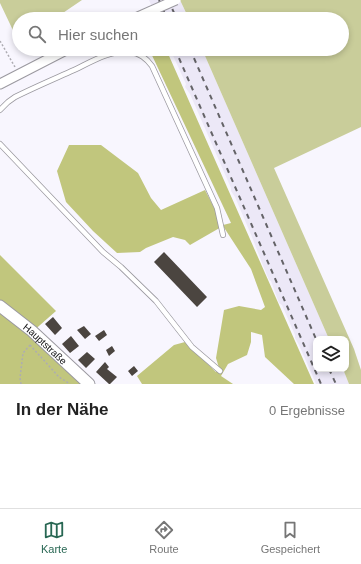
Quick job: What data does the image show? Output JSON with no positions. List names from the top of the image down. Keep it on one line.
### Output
{"streets":{"street":["Hauptstraße"]},"page":{"search":"Hier suchen","heading":["In der Nähe","0 Ergebnisse"],"nav":["Karte","Route","Gespeichert"]}}
